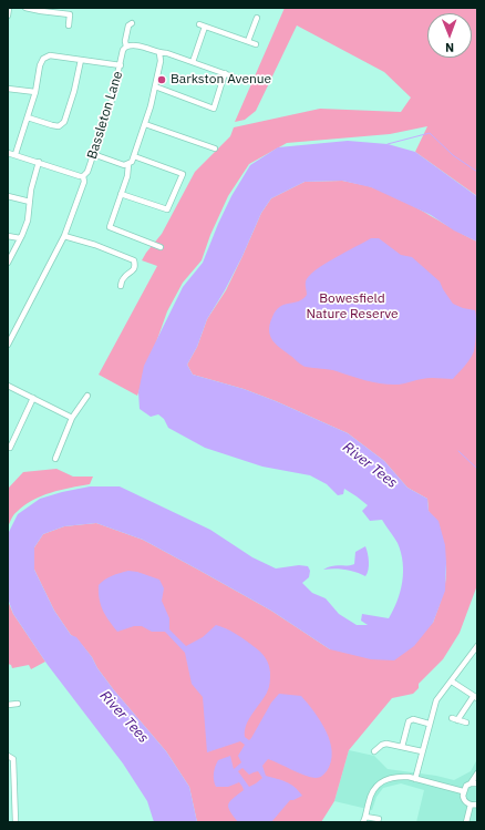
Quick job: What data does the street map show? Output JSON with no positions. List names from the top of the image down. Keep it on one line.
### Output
{"streets":{"street":["Bassleton Lane"]},"water":["River Tees"],"parks":["Bowesfield Nature Reserve"],"places":["Barkston Avenue"],"north":"bottom"}
